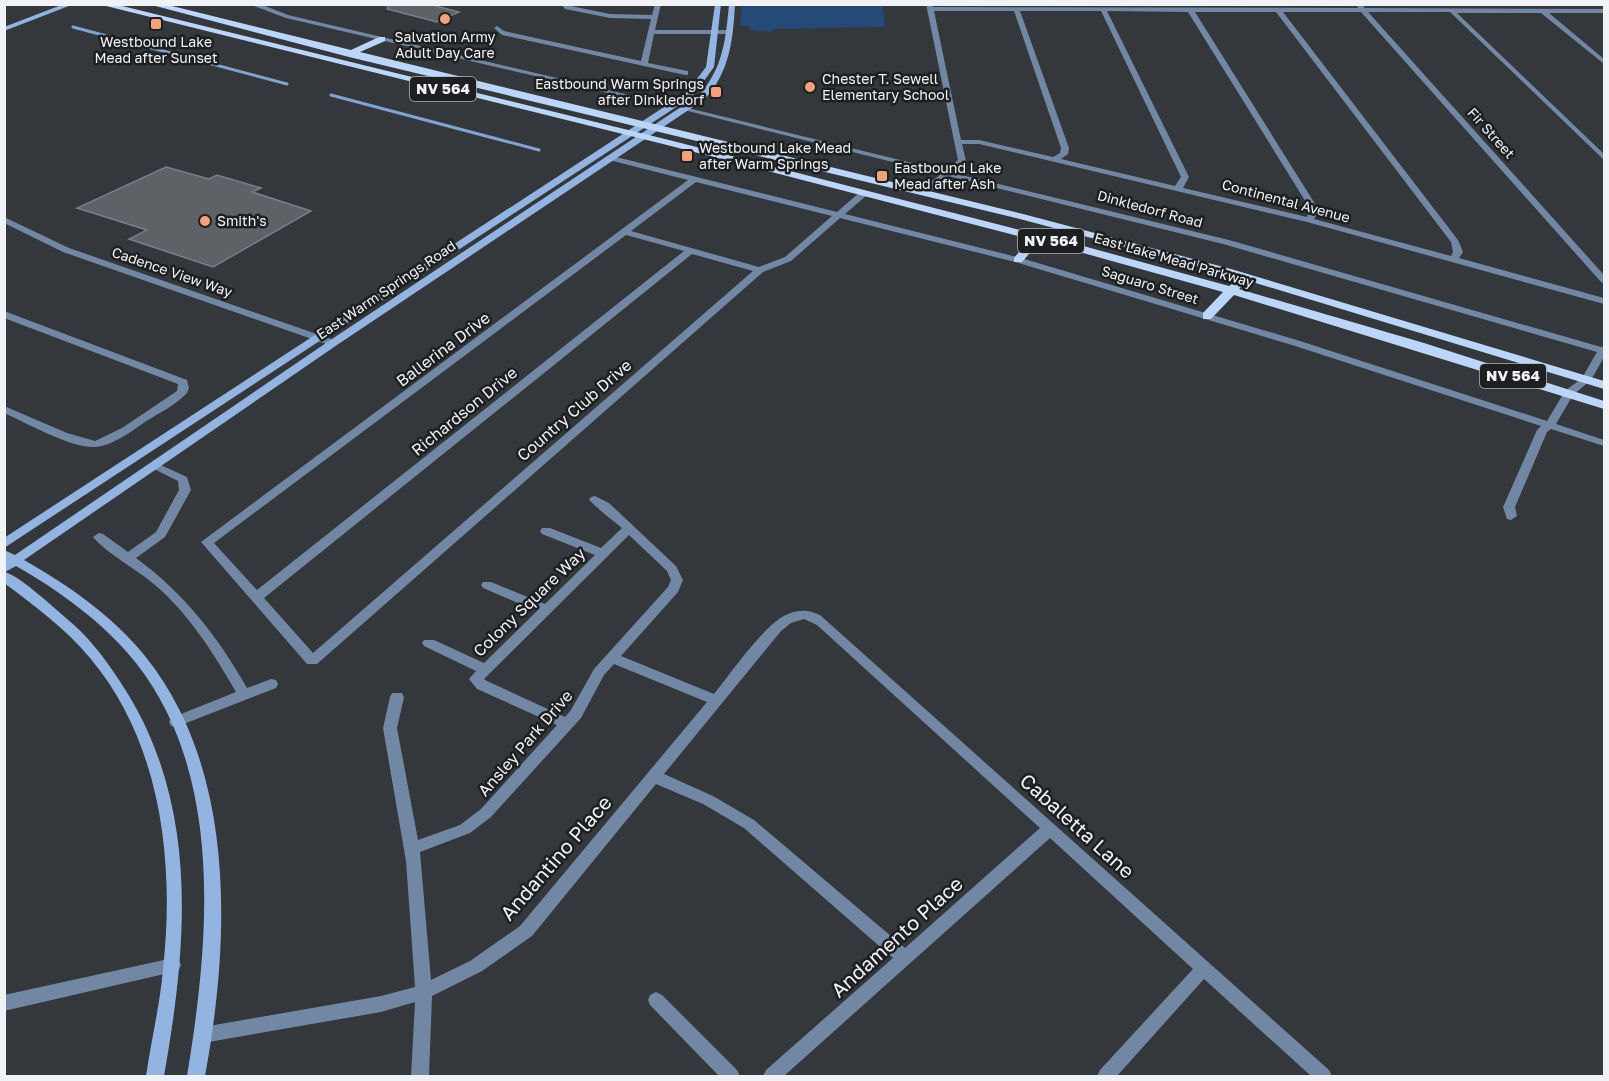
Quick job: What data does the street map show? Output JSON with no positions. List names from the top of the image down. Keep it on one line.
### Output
{"streets":{"main road":["NV 564","East Lake Mead Parkway","East Warm Springs Road"],"street":["Fir Street","Continental Avenue","Dinkledorf Road","Cadence View Way","Saguaro Street","Ballerina Drive","Country Club Drive","Richardson Drive","Colony Square Way","Ansley Park Drive","Cabaletta Lane","Andantino Place","Andamento Place"]},"crossings":[["Dinkledorf Road","East Warm Springs Road"],["East Lake Mead Parkway","East Warm Springs Road"],["East Lake Mead Parkway","Country Club Drive"],["Cadence View Way","East Warm Springs Road"],["Saguaro Street","East Warm Springs Road"],["Saguaro Street","Ballerina Drive"],["Saguaro Street","Country Club Drive"],["Ballerina Drive","Country Club Drive"],["Ballerina Drive","Richardson Drive"],["Country Club Drive","Richardson Drive"],["Colony Square Way","Ansley Park Drive"],["Cabaletta Lane","Andantino Place"],["Cabaletta Lane","Andamento Place"]],"places":{"other":["Salvation Army Adult Day Care","Chester T. Sewell Elementary School","Smith's"],"transit":["Westbound Lake Mead after Sunset","Eastbound Warm Springs after Dinkledorf","Westbound Lake Mead after Warm Springs","Eastbound Lake Mead after Ash"]}}
